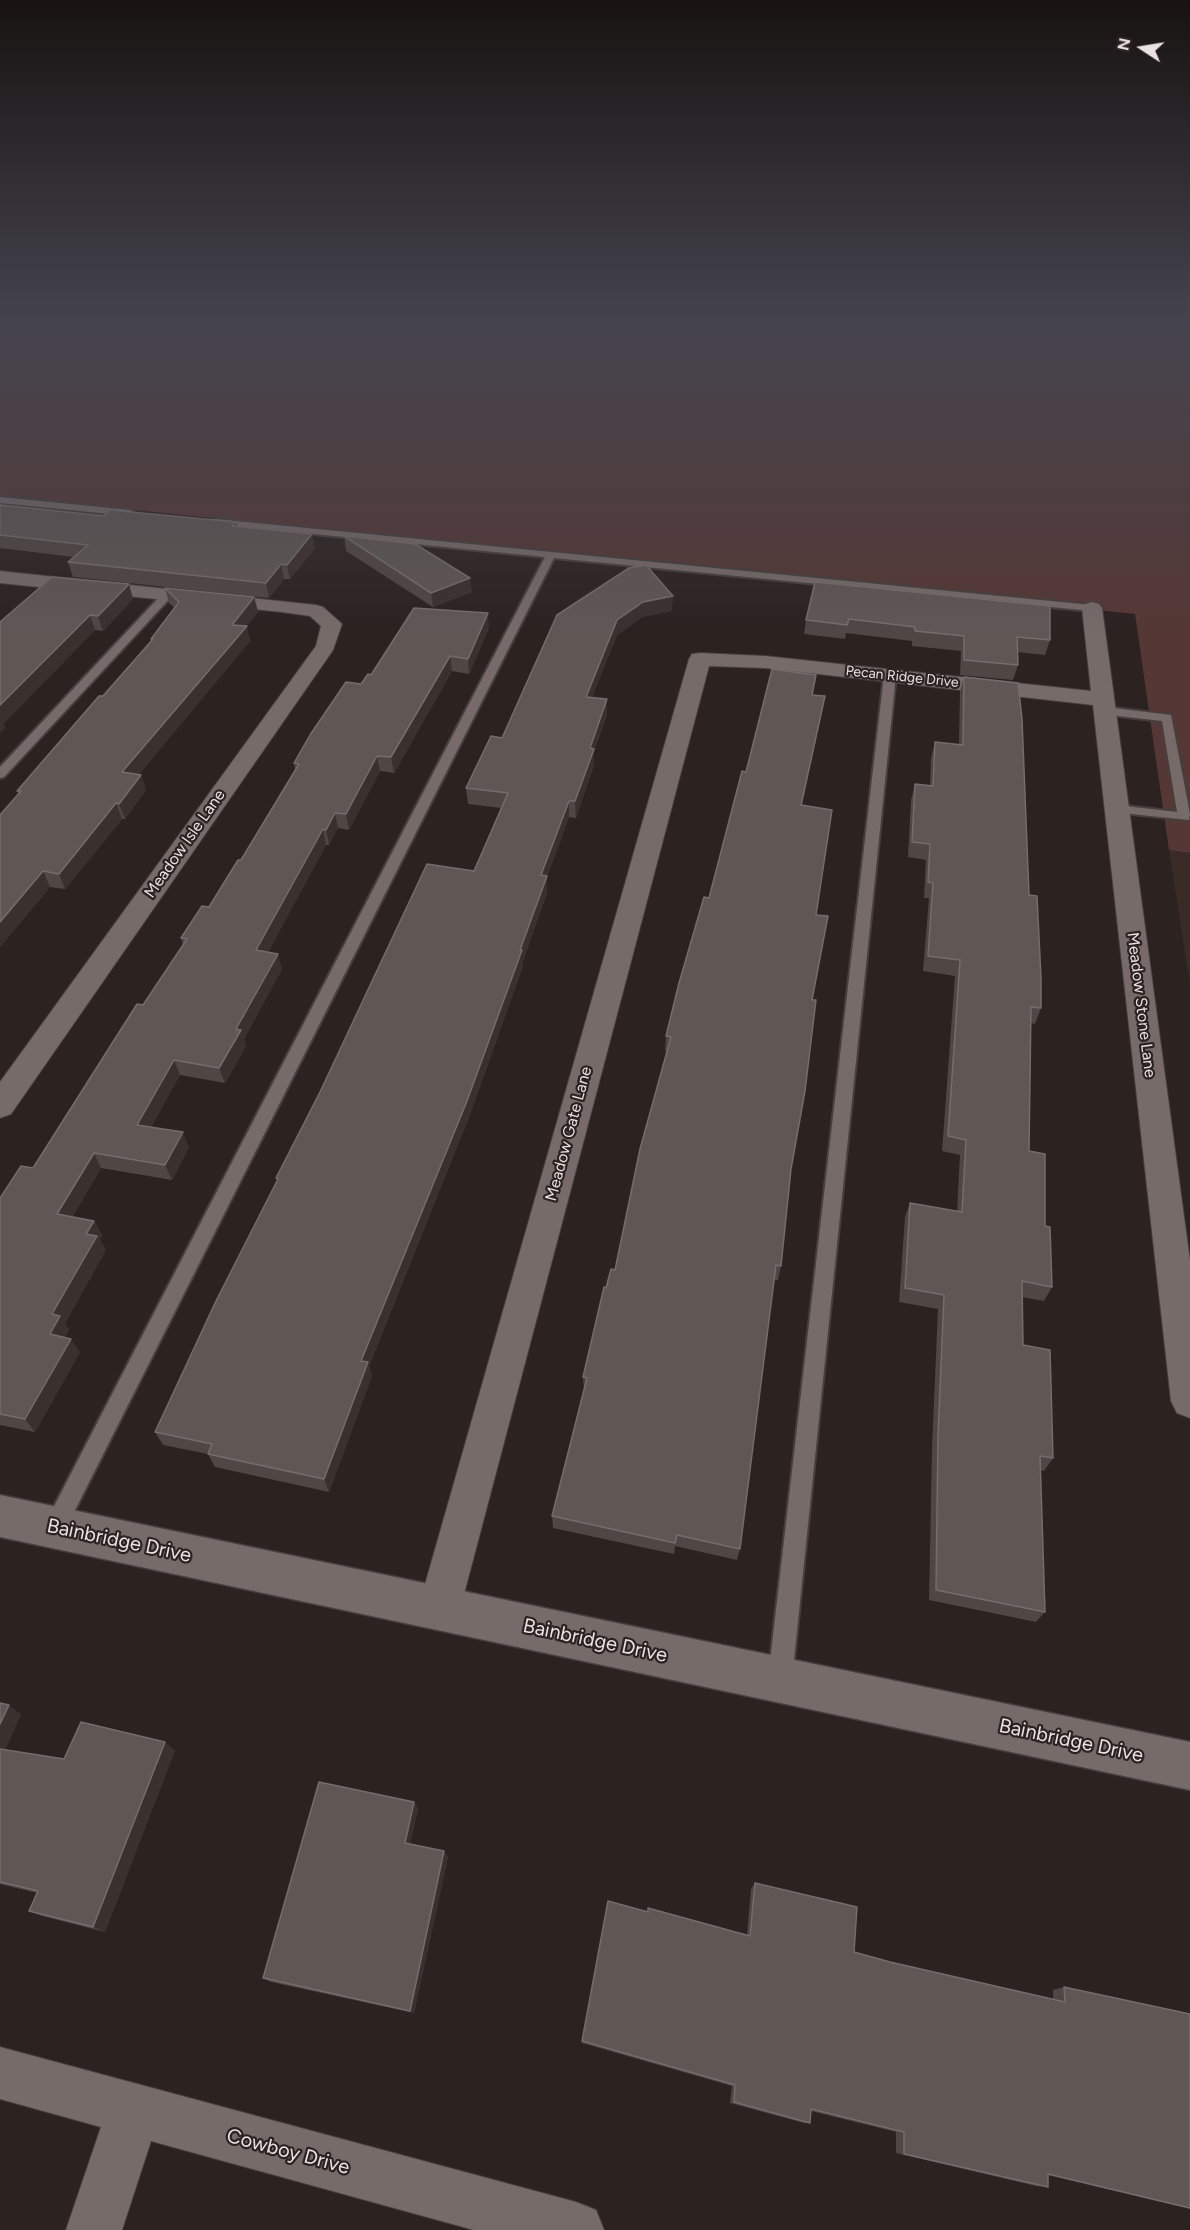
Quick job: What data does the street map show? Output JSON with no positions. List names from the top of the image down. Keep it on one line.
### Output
{"streets":{"street":["Pecan Ridge Drive","Meadow Isle Lane","Meadow Stone Lane","Meadow Gate Lane","Bainbridge Drive","Cowboy Drive"]},"crossings":[["Pecan Ridge Drive","Meadow Stone Lane"],["Pecan Ridge Drive","Meadow Gate Lane"],["Meadow Gate Lane","Bainbridge Drive"]],"north":"left"}
